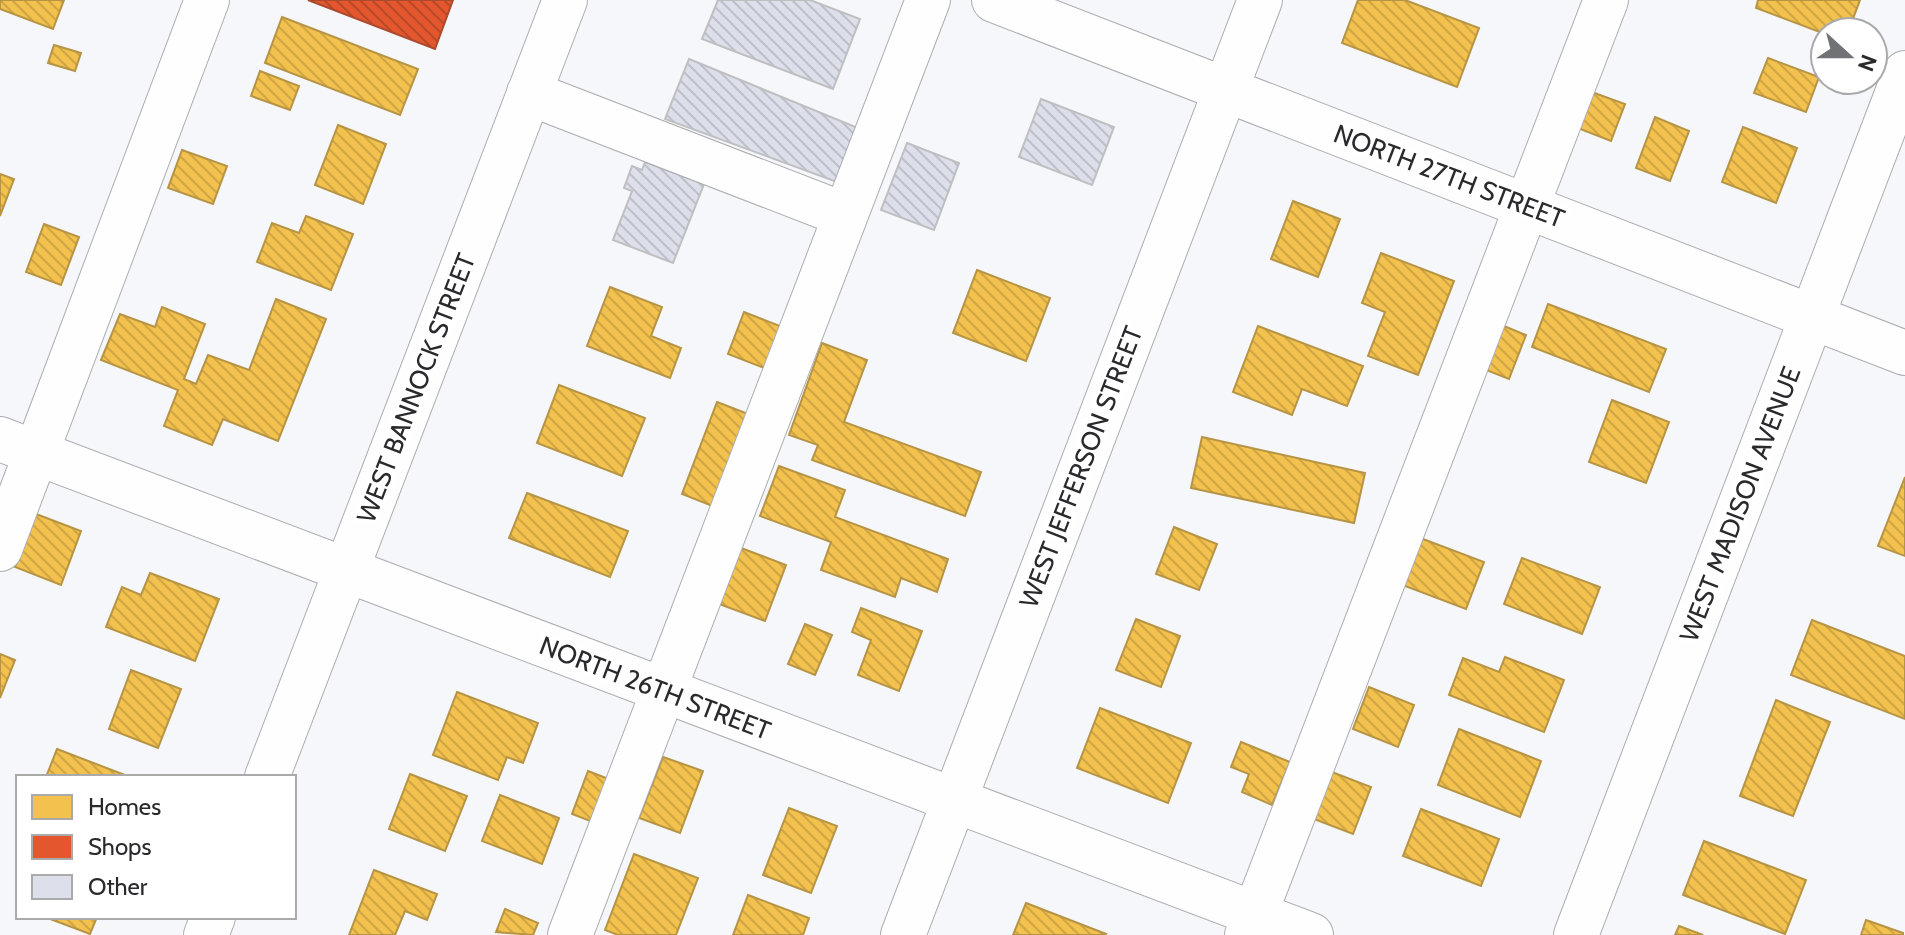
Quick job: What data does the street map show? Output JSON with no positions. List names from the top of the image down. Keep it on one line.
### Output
{"streets":{"street":["NORTH 27TH STREET","WEST BANNOCK STREET","WEST JEFFERSON STREET","WEST MADISON AVENUE","NORTH 26TH STREET"]},"crossings":[["NORTH 27TH STREET","WEST JEFFERSON STREET"],["NORTH 27TH STREET","WEST MADISON AVENUE"],["WEST BANNOCK STREET","NORTH 26TH STREET"],["WEST JEFFERSON STREET","NORTH 26TH STREET"]],"legend":["Homes","Shops","Other"],"north":"right"}
